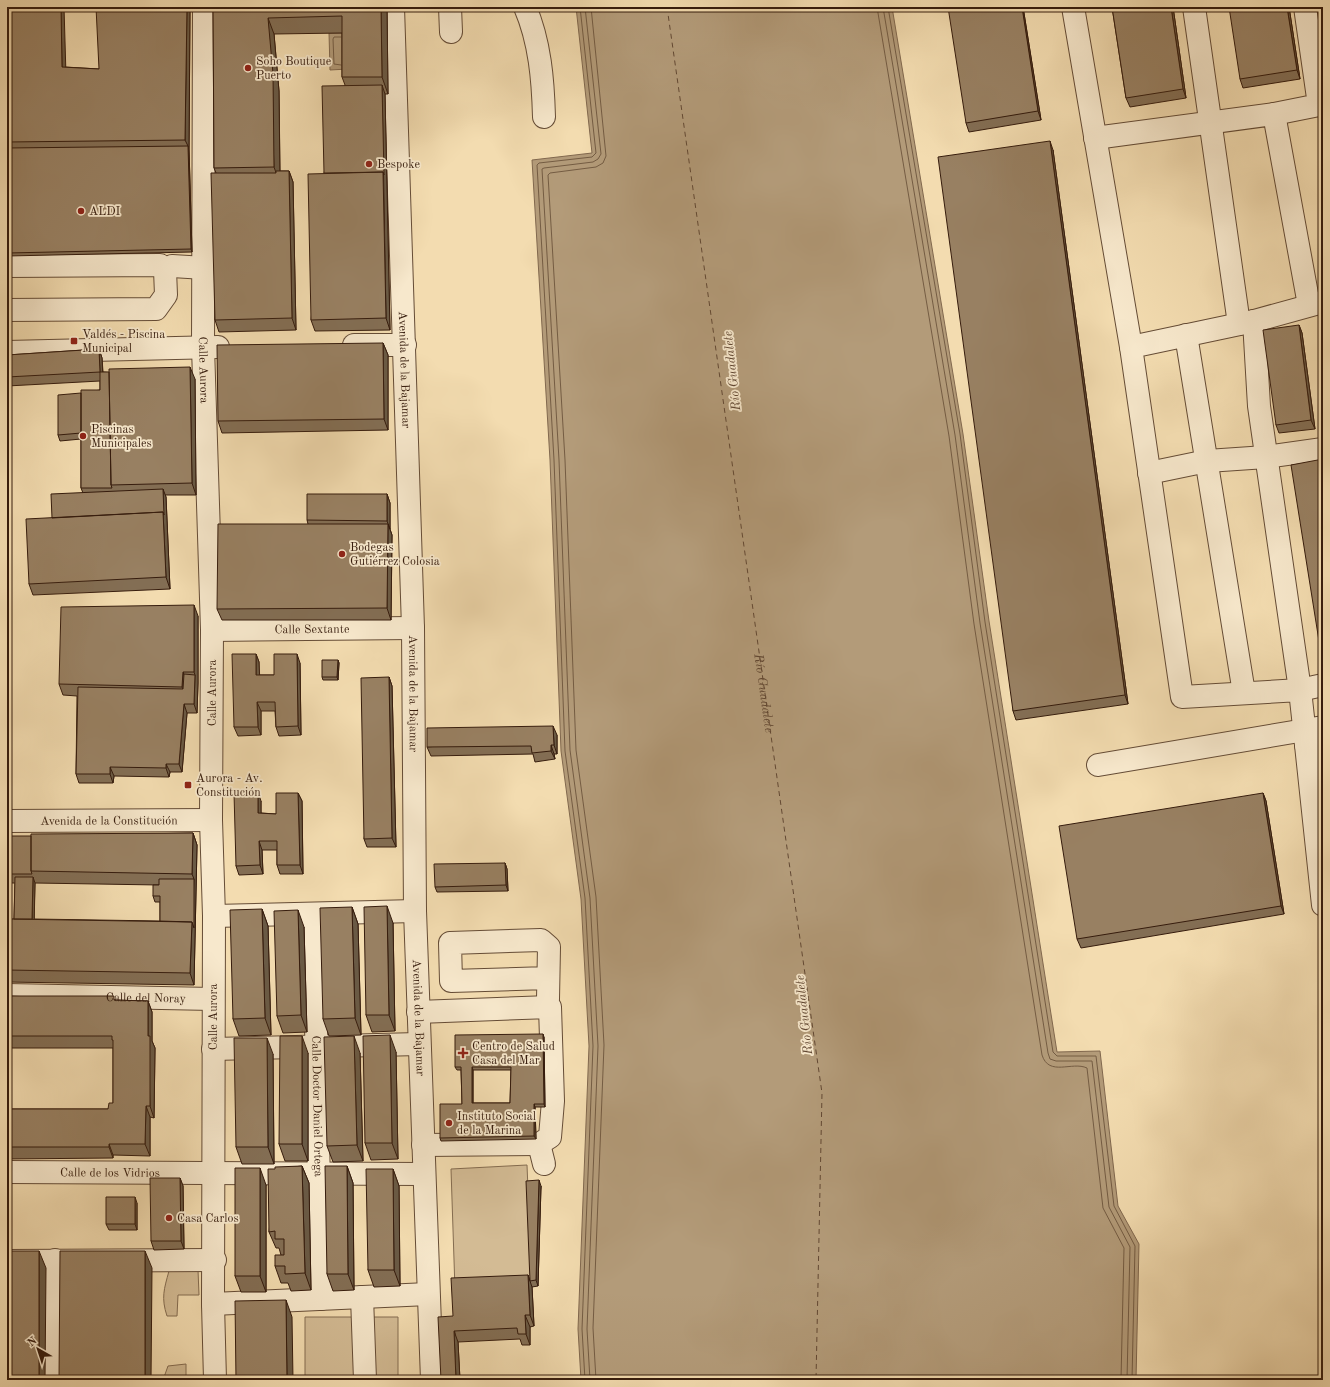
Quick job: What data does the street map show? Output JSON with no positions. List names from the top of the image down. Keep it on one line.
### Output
{"streets":{"street":["Calle Aurora","Avenida de la Bajamar","Calle Sextante","Avenida de la Constitución","Calle del Noray","Calle Doctor Daniel Ortega","Calle de los Vidrios"]},"crossings":[["Calle Aurora","Calle Sextante"],["Calle Aurora","Avenida de la Constitución"],["Calle Aurora","Calle del Noray"],["Calle Aurora","Calle de los Vidrios"],["Avenida de la Bajamar","Calle Sextante"],["Avenida de la Bajamar","Calle de los Vidrios"],["Calle Doctor Daniel Ortega","Calle de los Vidrios"]],"water":["Río Guadalete"],"places":{"other":["Soho Boutique Puerto","Bespoke","ALDI","Piscinas Municipales","Bodegas Gutiérrez Colosia","Instituto Social de la Marina","Casa Carlos"],"transit":["Valdés - Piscina Municipal","Aurora - Av. Constitución"],"health":["Centro de Salud Casa del Mar"]},"north":"top left"}
